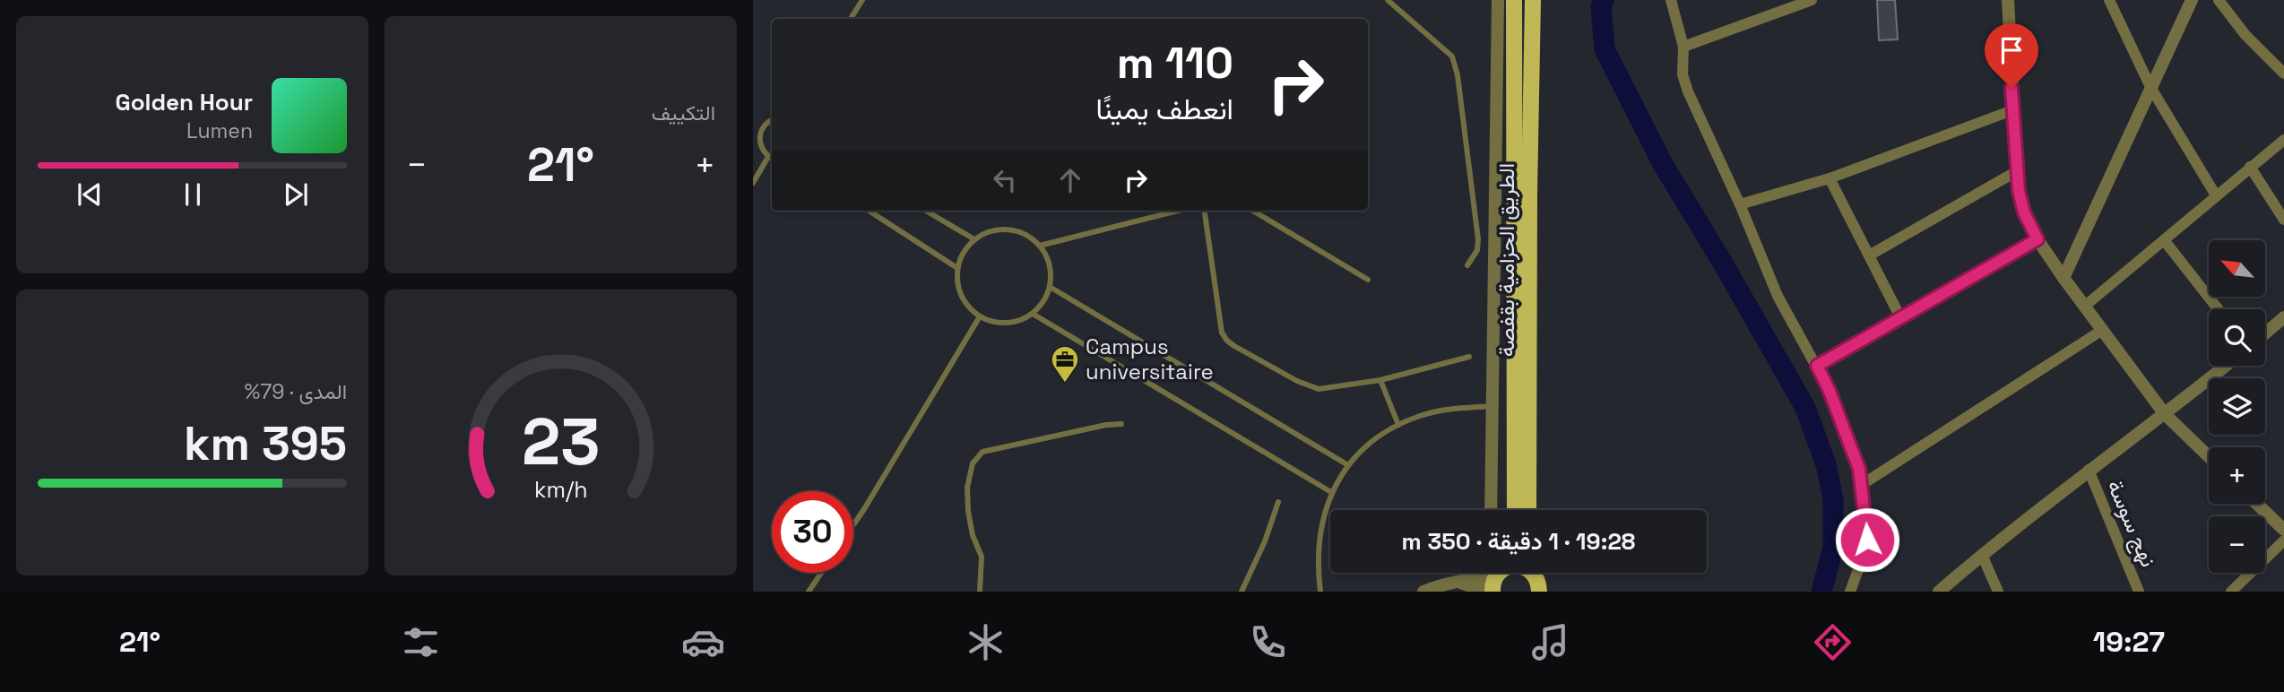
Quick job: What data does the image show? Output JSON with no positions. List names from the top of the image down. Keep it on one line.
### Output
{"streets":{"main road":["الطريق الحزامية بقفصة"],"street":["نهج سوسة"]},"places":{"office":["Campus universitaire"]},"north":"top left","page":{"tile":["التكييف",["المدى · 79%","395 km"]],"turn":["110 m","انعطف يمينًا"],"song":["Golden Hour","Lumen"],"heat":["−","21°","+"],"map_buttons":["+","−"],"limit":"30","trip":"19:28 · 1 دقيقة · 350 m","tabs":["19:27","21°"],"gauge":["23","km/h"]}}
